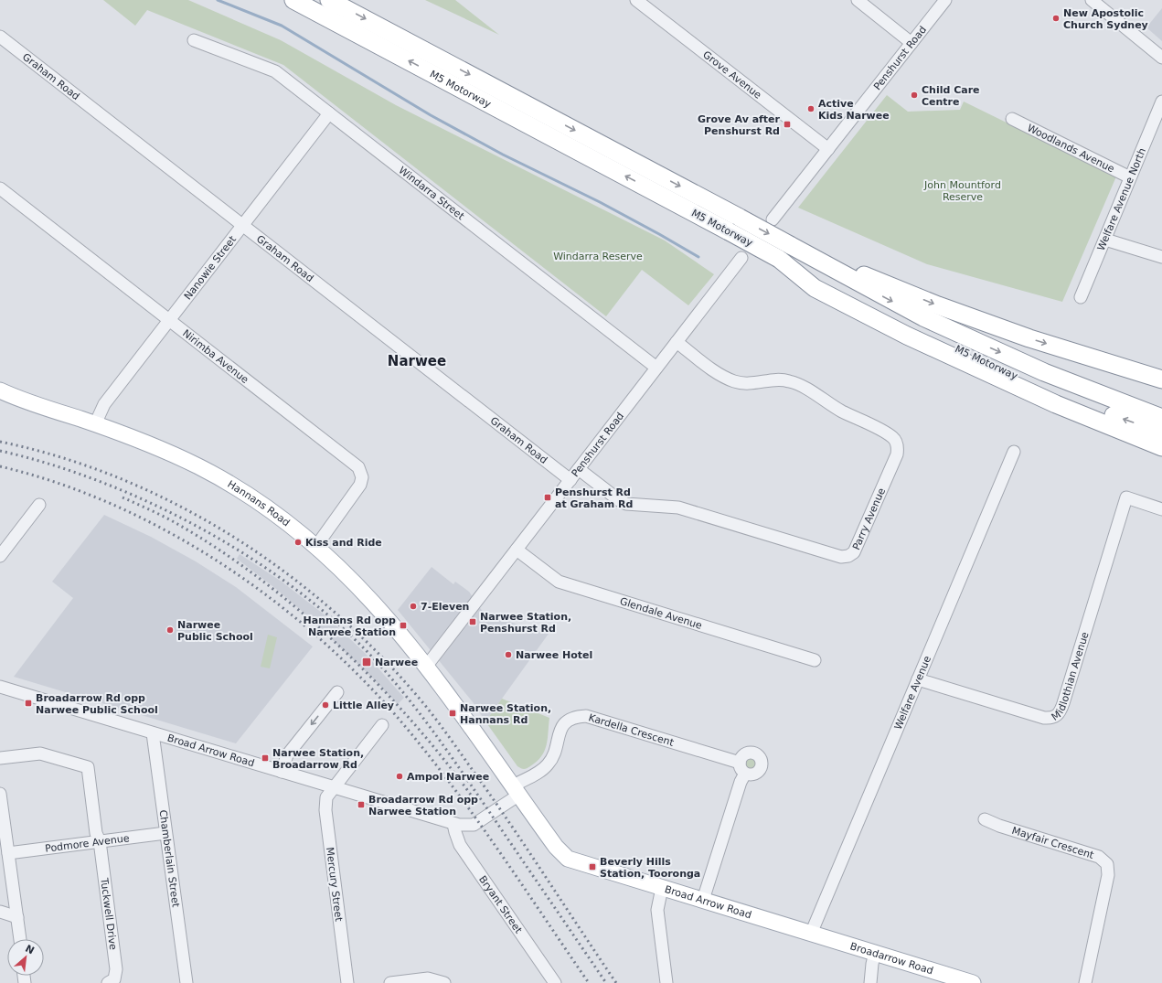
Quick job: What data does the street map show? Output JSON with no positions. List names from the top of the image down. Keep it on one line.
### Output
{"streets":{"highway":["M5 Motorway"],"main road":["Hannans Road","Broad Arrow Road","Broadarrow Road"],"street":["Penshurst Road","Grove Avenue","Graham Road","Woodlands Avenue","Windarra Street","Welfare Avenue North","Nanowie Street","Nirimba Avenue","Parry Avenue","Glendale Avenue","Midlothian Avenue","Welfare Avenue","Kardella Crescent","Mayfair Crescent","Podmore Avenue","Chamberlain Street","Mercury Street","Bryant Street","Tuckwell Drive"]},"crossings":[["Penshurst Road","Grove Avenue"],["Penshurst Road","Graham Road"],["Penshurst Road","Windarra Street"],["Penshurst Road","Hannans Road"],["Penshurst Road","Parry Avenue"],["Penshurst Road","Glendale Avenue"],["Graham Road","Nanowie Street"],["Woodlands Avenue","Welfare Avenue North"],["Windarra Street","Nanowie Street"],["Nanowie Street","Nirimba Avenue"],["Nanowie Street","Hannans Road"],["Nirimba Avenue","Hannans Road"],["Hannans Road","Kardella Crescent"],["Hannans Road","Broad Arrow Road"],["Midlothian Avenue","Welfare Avenue"],["Welfare Avenue","Broad Arrow Road"],["Welfare Avenue","Broadarrow Road"],["Kardella Crescent","Broad Arrow Road"],["Broad Arrow Road","Chamberlain Street"],["Broad Arrow Road","Mercury Street"],["Broad Arrow Road","Bryant Street"],["Broad Arrow Road","Broadarrow Road"],["Podmore Avenue","Chamberlain Street"],["Podmore Avenue","Tuckwell Drive"]],"districts":["Narwee"],"parks":["John Mountford Reserve","Windarra Reserve"],"places":{"other":["New Apostolic Church Sydney","Child Care Centre","Active Kids Narwee","Kiss and Ride","7-Eleven","Narwee Public School","Narwee Hotel","Little Alley","Ampol Narwee"],"transit":["Grove Av after Penshurst Rd","Penshurst Rd at Graham Rd","Narwee Station, Penshurst Rd","Hannans Rd opp Narwee Station","Narwee","Broadarrow Rd opp Narwee Public School","Narwee Station, Hannans Rd","Narwee Station, Broadarrow Rd","Broadarrow Rd opp Narwee Station","Beverly Hills Station, Tooronga"]},"north":"top right"}
